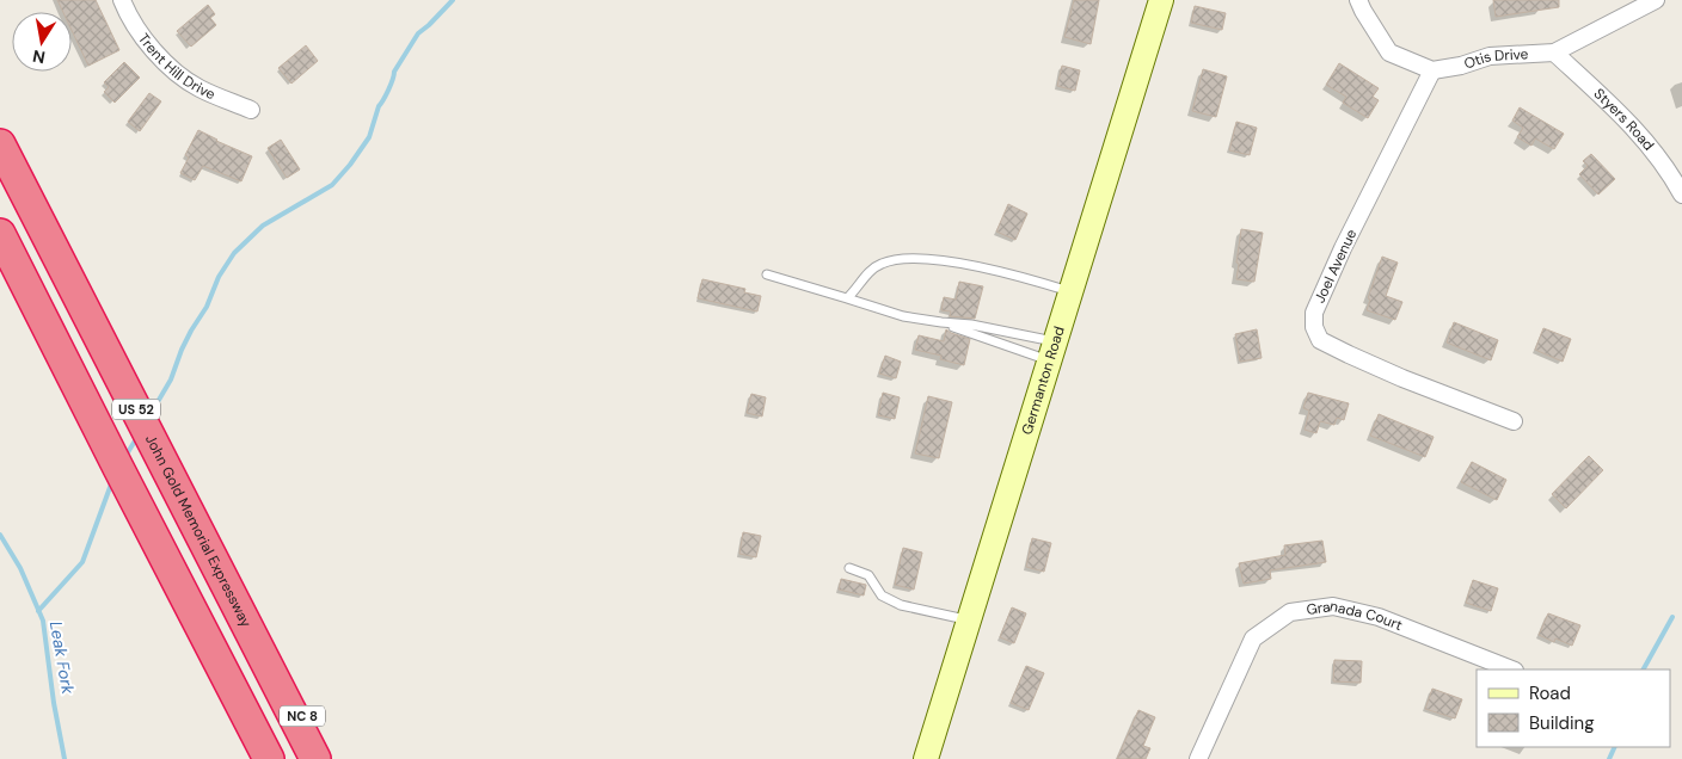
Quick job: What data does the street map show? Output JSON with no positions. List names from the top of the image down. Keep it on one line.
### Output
{"streets":{"highway":["US 52","John Gold Memorial Expressway","NC 8"],"main road":["Germanton Road"],"street":["Otis Drive","Trent Hill Drive","Styers Road","Joel Avenue","Granada Court"]},"crossings":[["Otis Drive","Styers Road"],["Otis Drive","Joel Avenue"],["John Gold Memorial Expressway","NC 8"]],"water":["Leak Fork"],"legend":["Road","Building"],"north":"bottom"}
